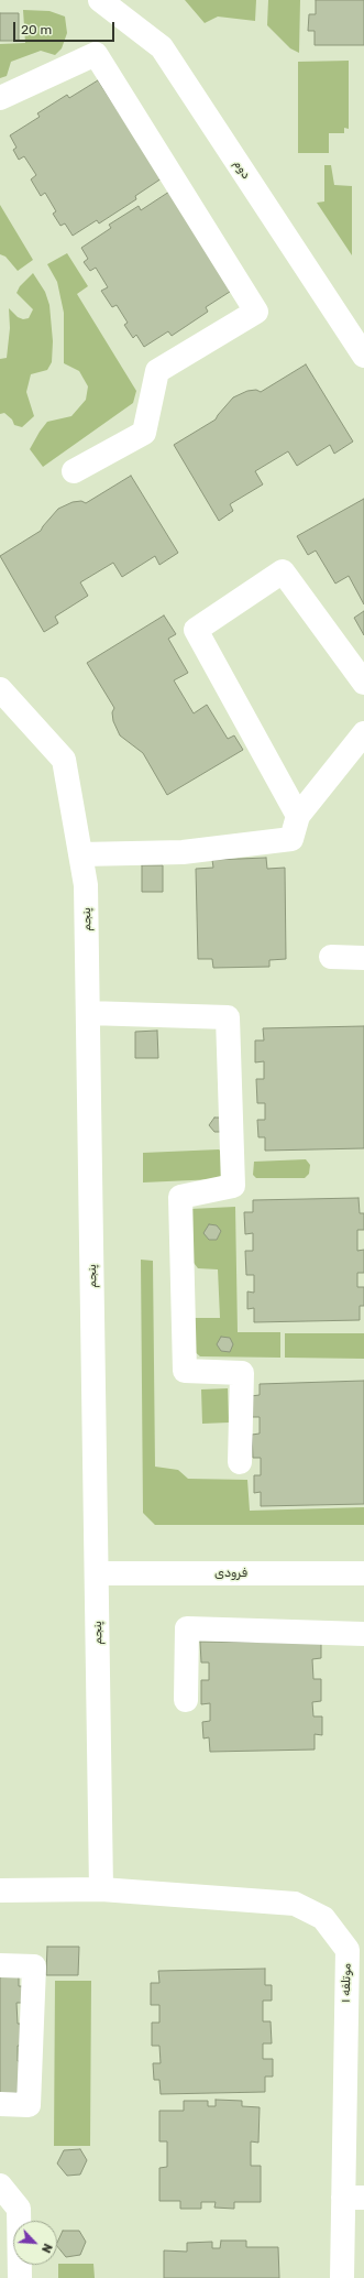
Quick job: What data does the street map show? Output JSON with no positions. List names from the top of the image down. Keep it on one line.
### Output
{"streets":{"street":["دوم","پنجم","فرودی","موتلفه ۱"]},"crossings":[["پنجم","فرودی"],["پنجم","موتلفه ۱"]],"scale_bar":"20 m","north":"bottom right"}
